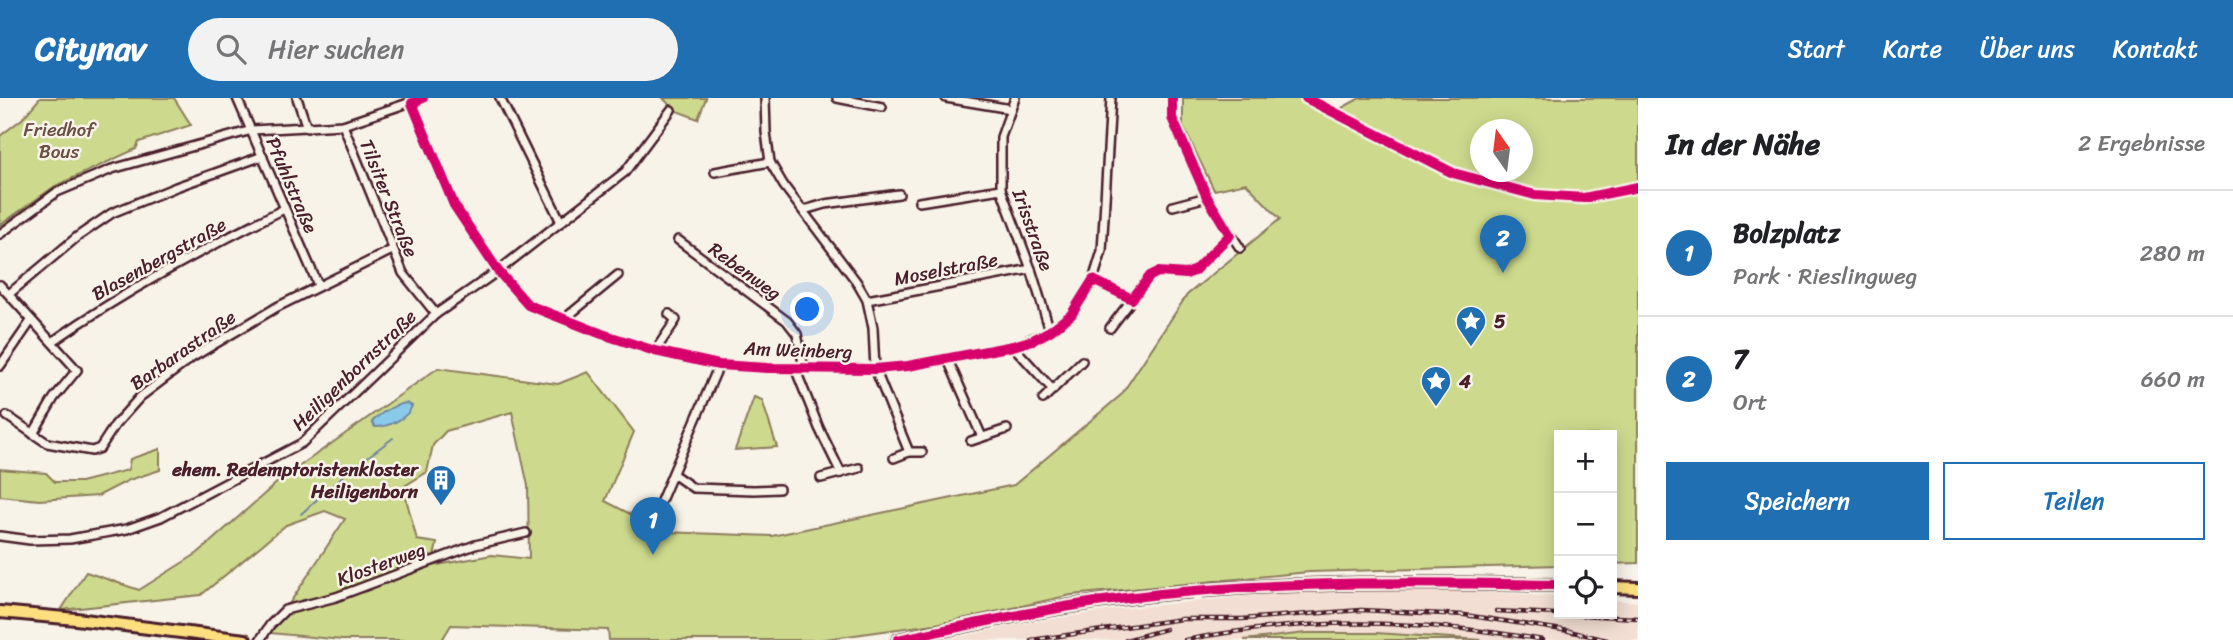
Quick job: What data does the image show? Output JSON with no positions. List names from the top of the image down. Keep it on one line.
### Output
{"streets":{"street":["Pfuhlstraße","Tilsiter Straße","Irisstraße","Blasenbergstraße","Moselstraße","Rebenweg","Barbarastraße","Am Weinberg","Heiligenbornstraße","Klosterweg"]},"crossings":[["Pfuhlstraße","Blasenbergstraße"],["Pfuhlstraße","Barbarastraße"],["Tilsiter Straße","Barbarastraße"],["Tilsiter Straße","Heiligenbornstraße"],["Irisstraße","Moselstraße"],["Irisstraße","Am Weinberg"],["Rebenweg","Am Weinberg"],["Am Weinberg","Heiligenbornstraße"]],"parks":["Friedhof Bous"],"places":{"place":["5","4"],"building":["ehem. Redemptoristenkloster Heiligenborn"]},"north":"top","page":{"header":"Citynav","search":"Hier suchen","nav":["Start","Karte","Über uns","Kontakt"],"heading":["In der Nähe","2 Ergebnisse"],"list":[{"mark":"1","name":"Bolzplatz","note":"Park · Rieslingweg","value":"280 m"},{"mark":"2","name":"7","note":"Ort","value":"660 m"}],"pins":["2","1"],"map_buttons":["+","−"],"buttons":["Speichern","Teilen"]}}
